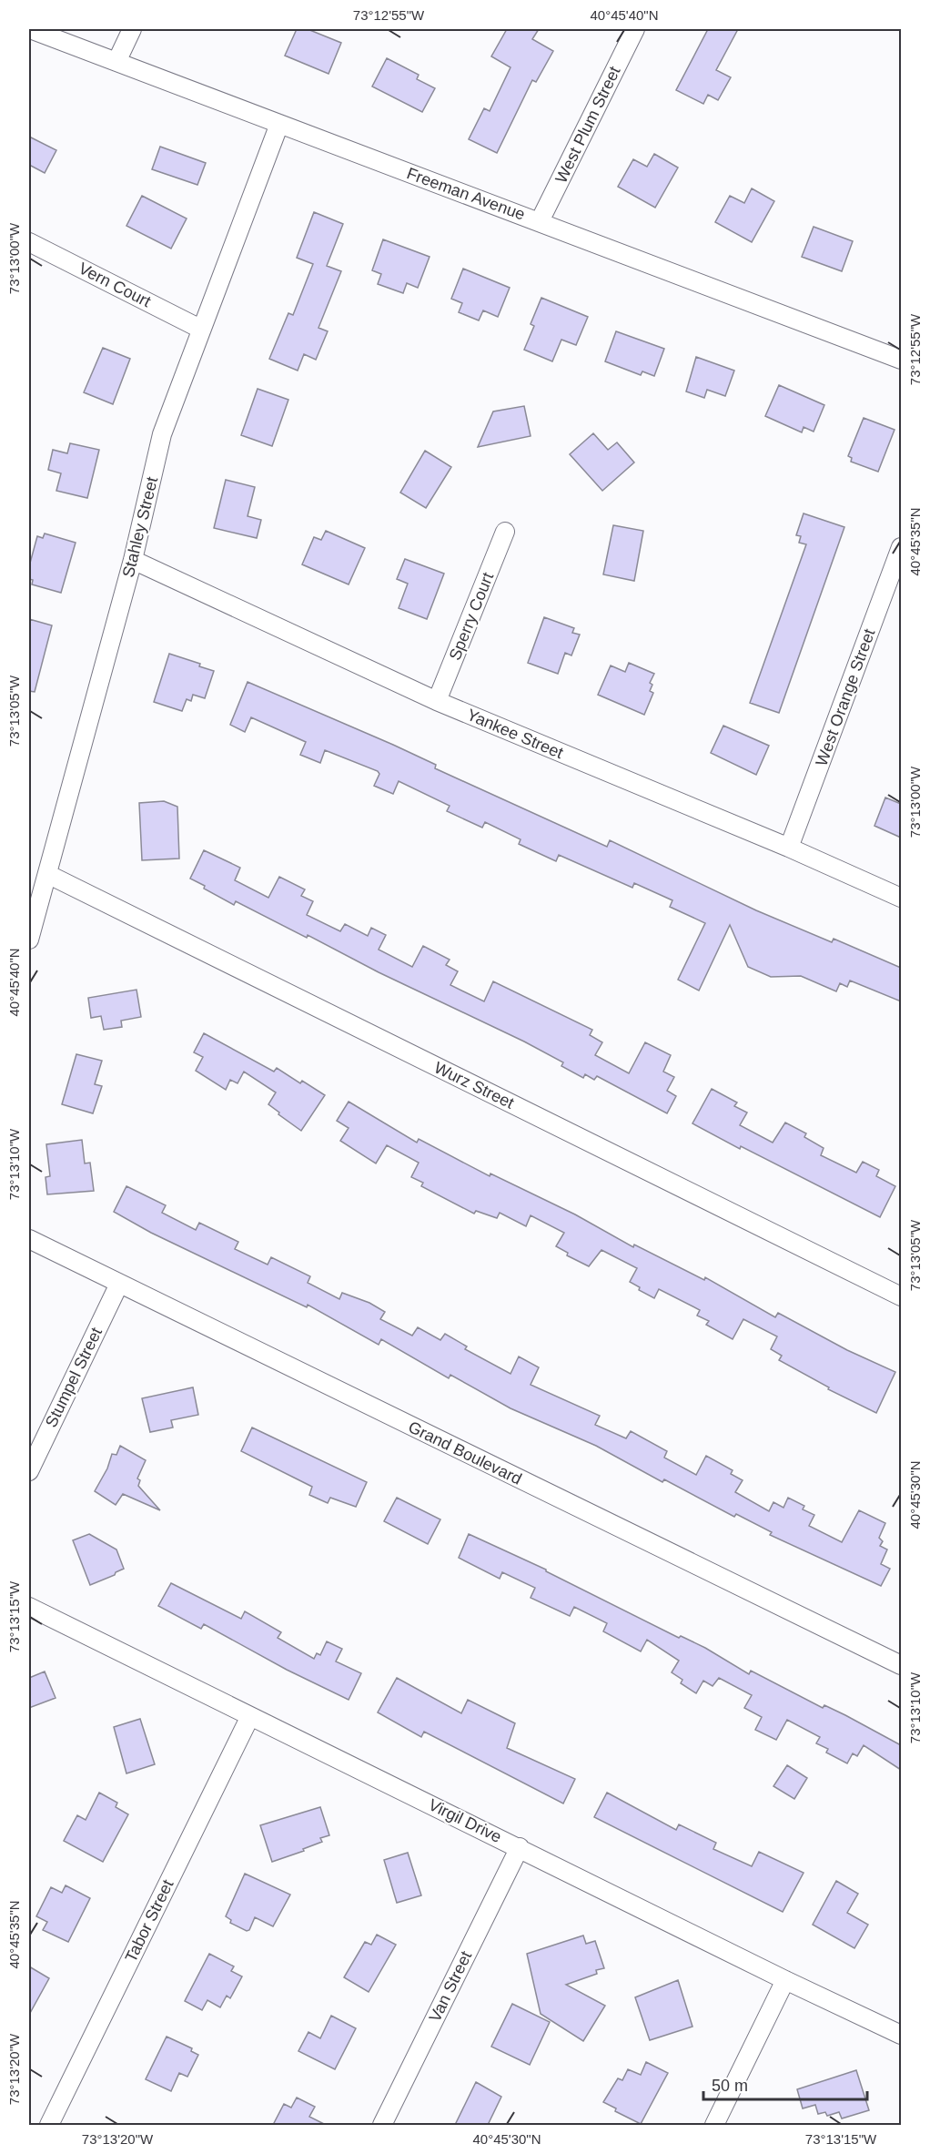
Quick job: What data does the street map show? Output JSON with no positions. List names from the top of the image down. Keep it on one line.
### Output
{"streets":{"street":["West Plum Street","Freeman Avenue","Vern Court","Stahley Street","Sperry Court","West Orange Street","Yankee Street","Wurz Street","Stumpel Street","Grand Boulevard","Virgil Drive","Tabor Street","Van Street"]},"crossings":[["West Plum Street","Freeman Avenue"],["Freeman Avenue","Stahley Street"],["Vern Court","Stahley Street"],["Stahley Street","Yankee Street"],["Stahley Street","Wurz Street"],["Sperry Court","Yankee Street"],["West Orange Street","Yankee Street"],["Stumpel Street","Grand Boulevard"],["Virgil Drive","Tabor Street"],["Virgil Drive","Van Street"]],"scale_bar":"50 m","coordinates":["73°12'55\"W","40°45'40\"N","73°13'00\"W","40°45'35\"N","73°13'05\"W","73°13'10\"W","40°45'30\"N","73°13'15\"W","73°13'20\"W"]}
